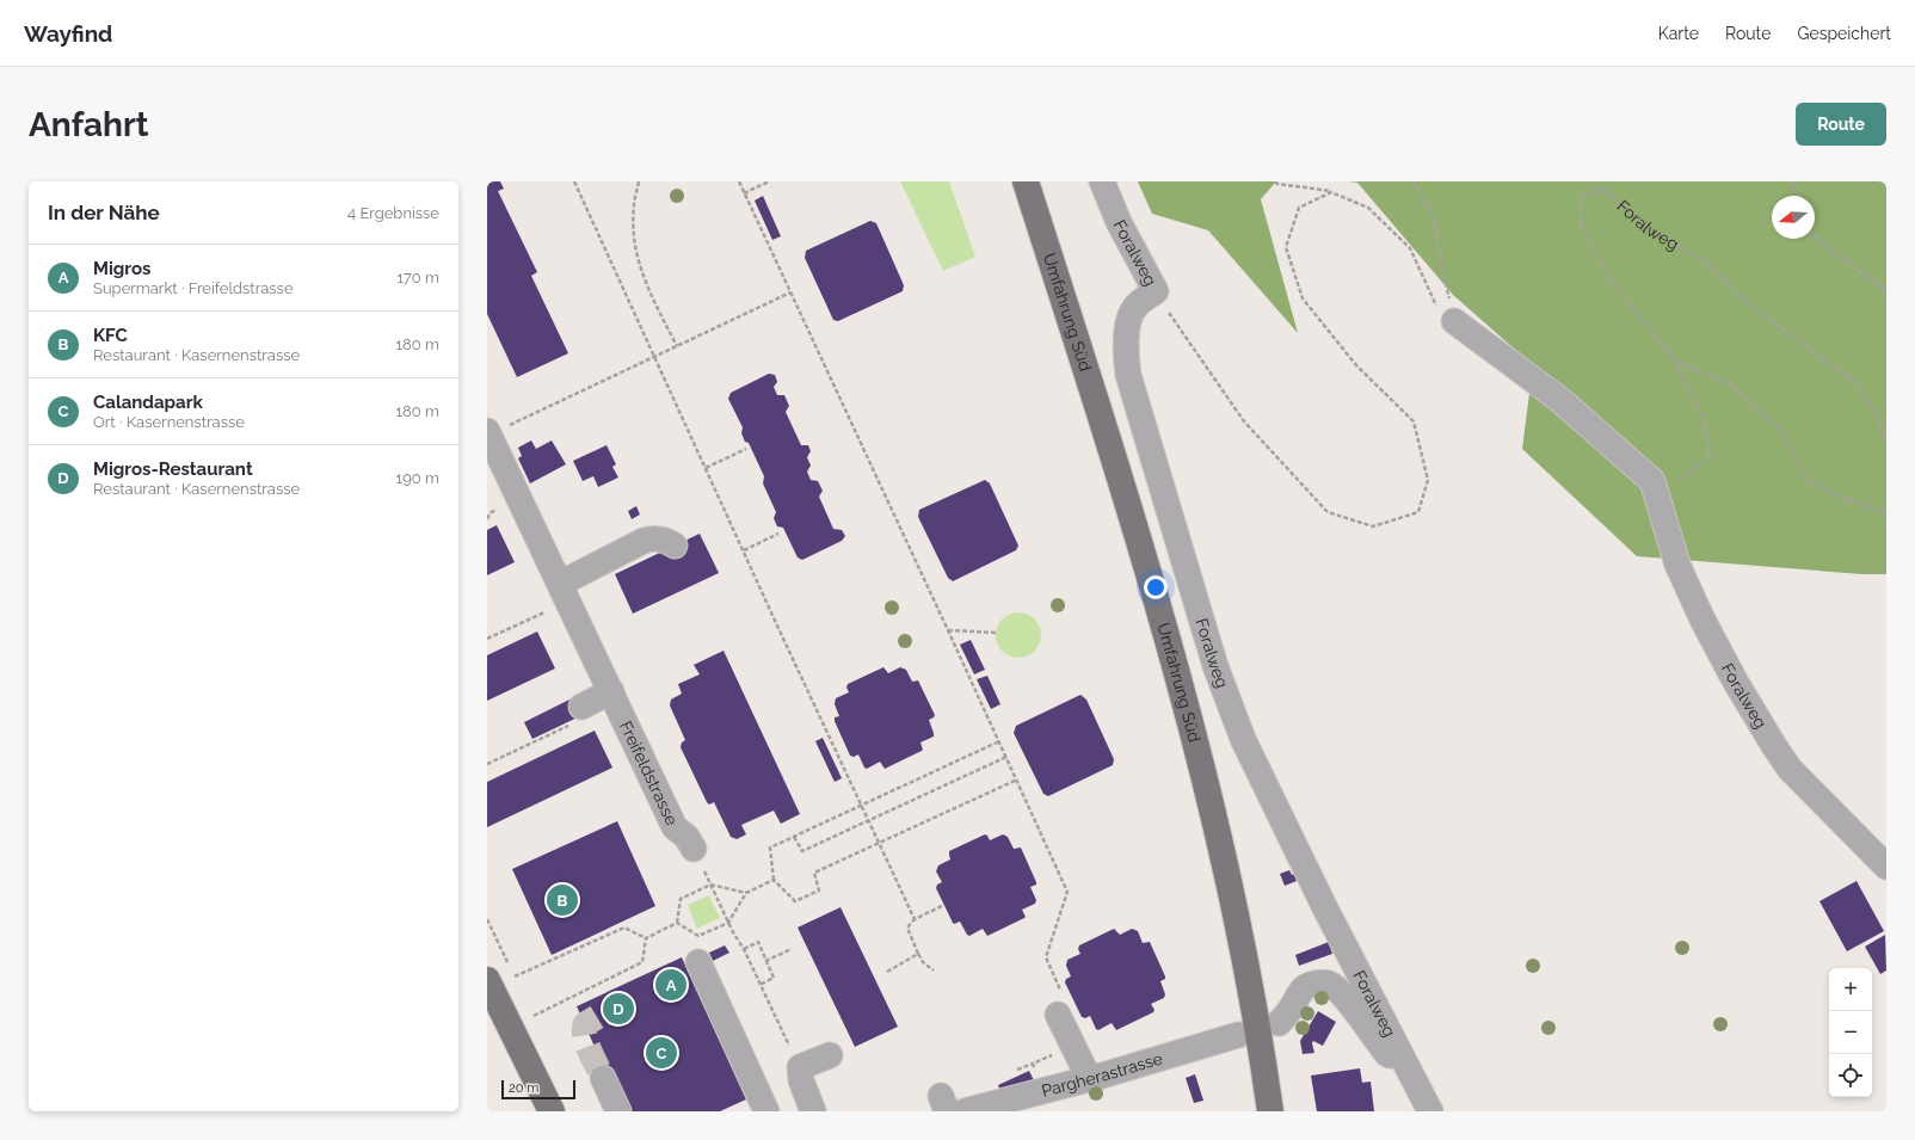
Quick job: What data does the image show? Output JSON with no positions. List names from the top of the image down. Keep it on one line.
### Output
{"streets":{"main road":["Umfahrung Süd"],"street":["Foralweg","Freifeldstrasse","Pargherastrasse"]},"scale_bar":"20 m","north":"left","page":{"header":"Wayfind","nav":["Karte","Route","Gespeichert"],"buttons":"Route","title":"Anfahrt","heading":["In der Nähe","4 Ergebnisse"],"list":[{"mark":"A","name":"Migros","note":"Supermarkt · Freifeldstrasse","value":"170 m"},{"mark":"B","name":"KFC","note":"Restaurant · Kasernenstrasse","value":"180 m"},{"mark":"C","name":"Calandapark","note":"Ort · Kasernenstrasse","value":"180 m"},{"mark":"D","name":"Migros-Restaurant","note":"Restaurant · Kasernenstrasse","value":"190 m"}],"pins":["B","A","D","C"],"map_buttons":["+","−"],"scale":"20 m"}}
